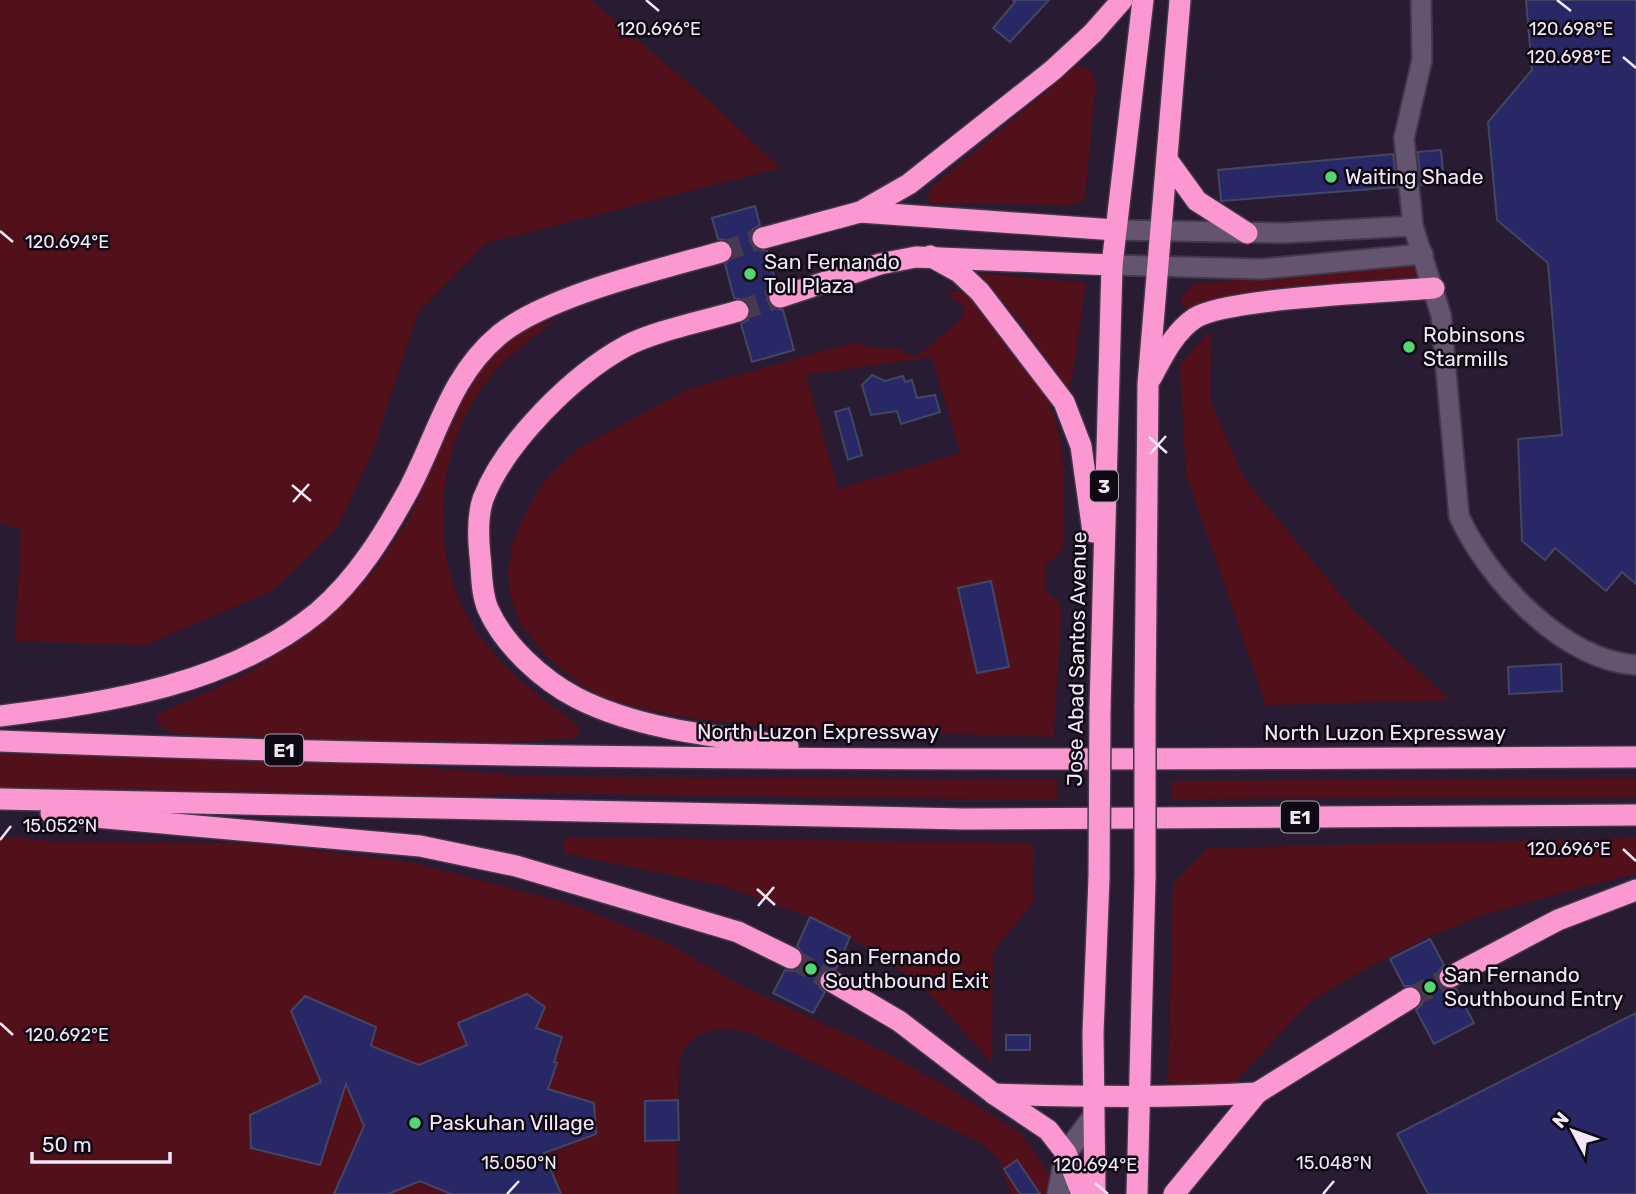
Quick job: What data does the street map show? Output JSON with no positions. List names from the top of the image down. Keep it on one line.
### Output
{"streets":{"highway":["3","Jose Abad Santos Avenue","North Luzon Expressway","E1"]},"places":["Waiting Shade","San Fernando Toll Plaza","Robinsons Starmills","San Fernando Southbound Exit","San Fernando Southbound Entry","Paskuhan Village"],"scale_bar":"50 m","north":"top left","coordinates":["120.698°E","120.696°E","120.694°E","15.052°N","120.692°E","15.050°N","15.048°N"]}
